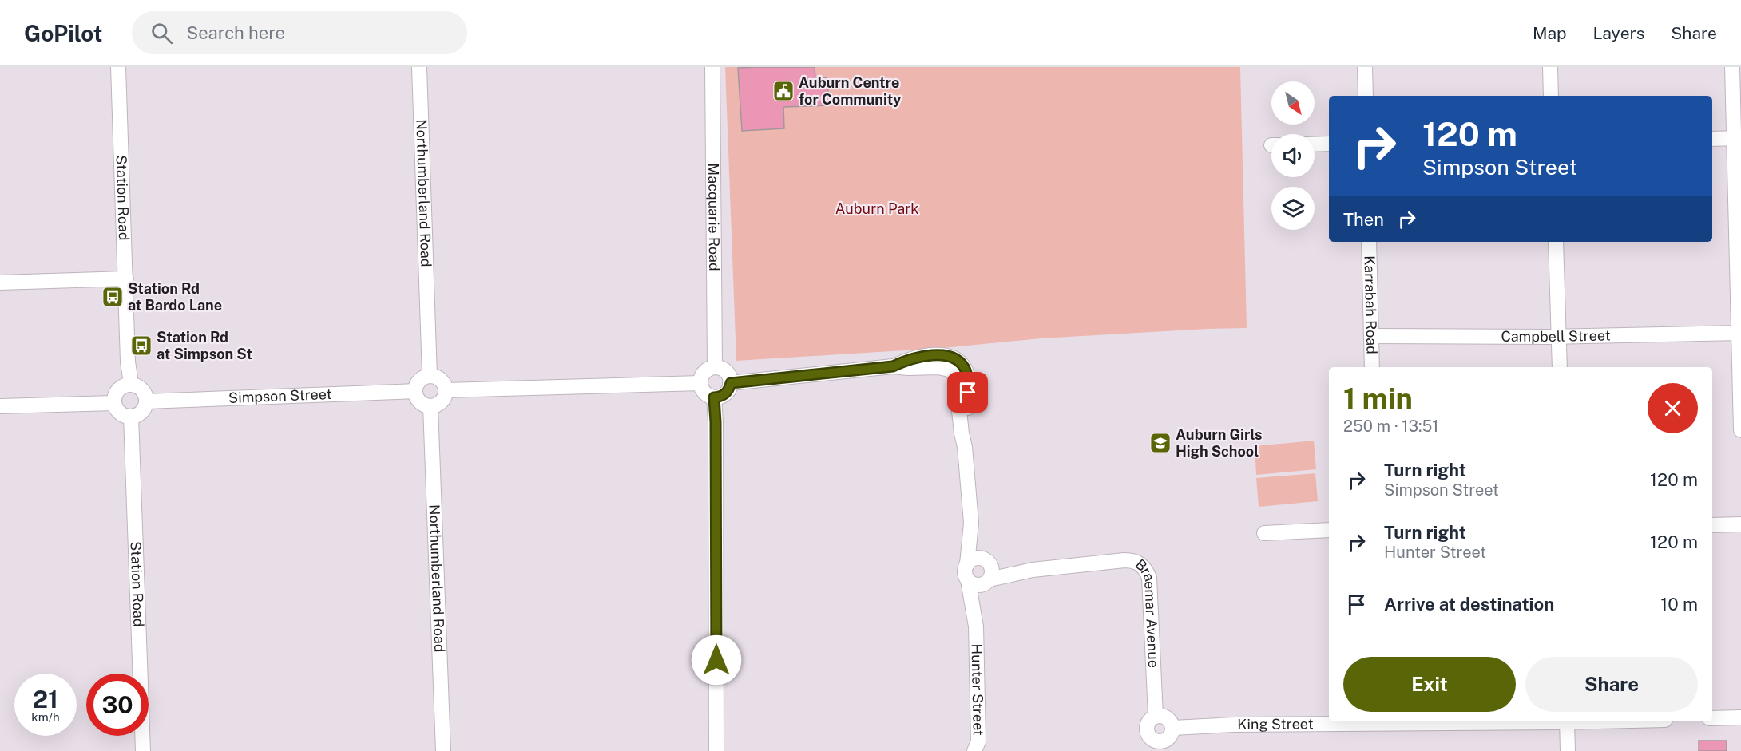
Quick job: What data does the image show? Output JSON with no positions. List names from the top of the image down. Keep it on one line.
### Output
{"streets":{"street":["Northumberland Road","Station Road","Macquarie Road","Karrabah Road","Campbell Street","Simpson Street","Braemar Avenue","Hunter Street","King Street"]},"crossings":[["Northumberland Road","Simpson Street"],["Station Road","Simpson Street"],["Karrabah Road","Campbell Street"],["Braemar Avenue","Hunter Street"],["Braemar Avenue","King Street"]],"parks":["Auburn Park"],"places":{"public building":["Auburn Centre for Community"],"bus stop":["Station Rd at Bardo Lane","Station Rd at Simpson St"],"school or university":["Auburn Girls High School"]},"north":"bottom right","page":{"header":"GoPilot","search":"Search here","nav":["Map","Layers","Share"],"turn":["120 m","Simpson Street"],"then":"Then","heading":["1 min","250 m · 13:51"],"list":[{"name":"Turn right","note":"Simpson Street","value":"120 m"},{"name":"Turn right","note":"Hunter Street","value":"120 m"},{"name":"Arrive at destination","value":"10 m"}],"buttons":["Exit","Share"],"speed":"21 km/h","limit":"30"}}
